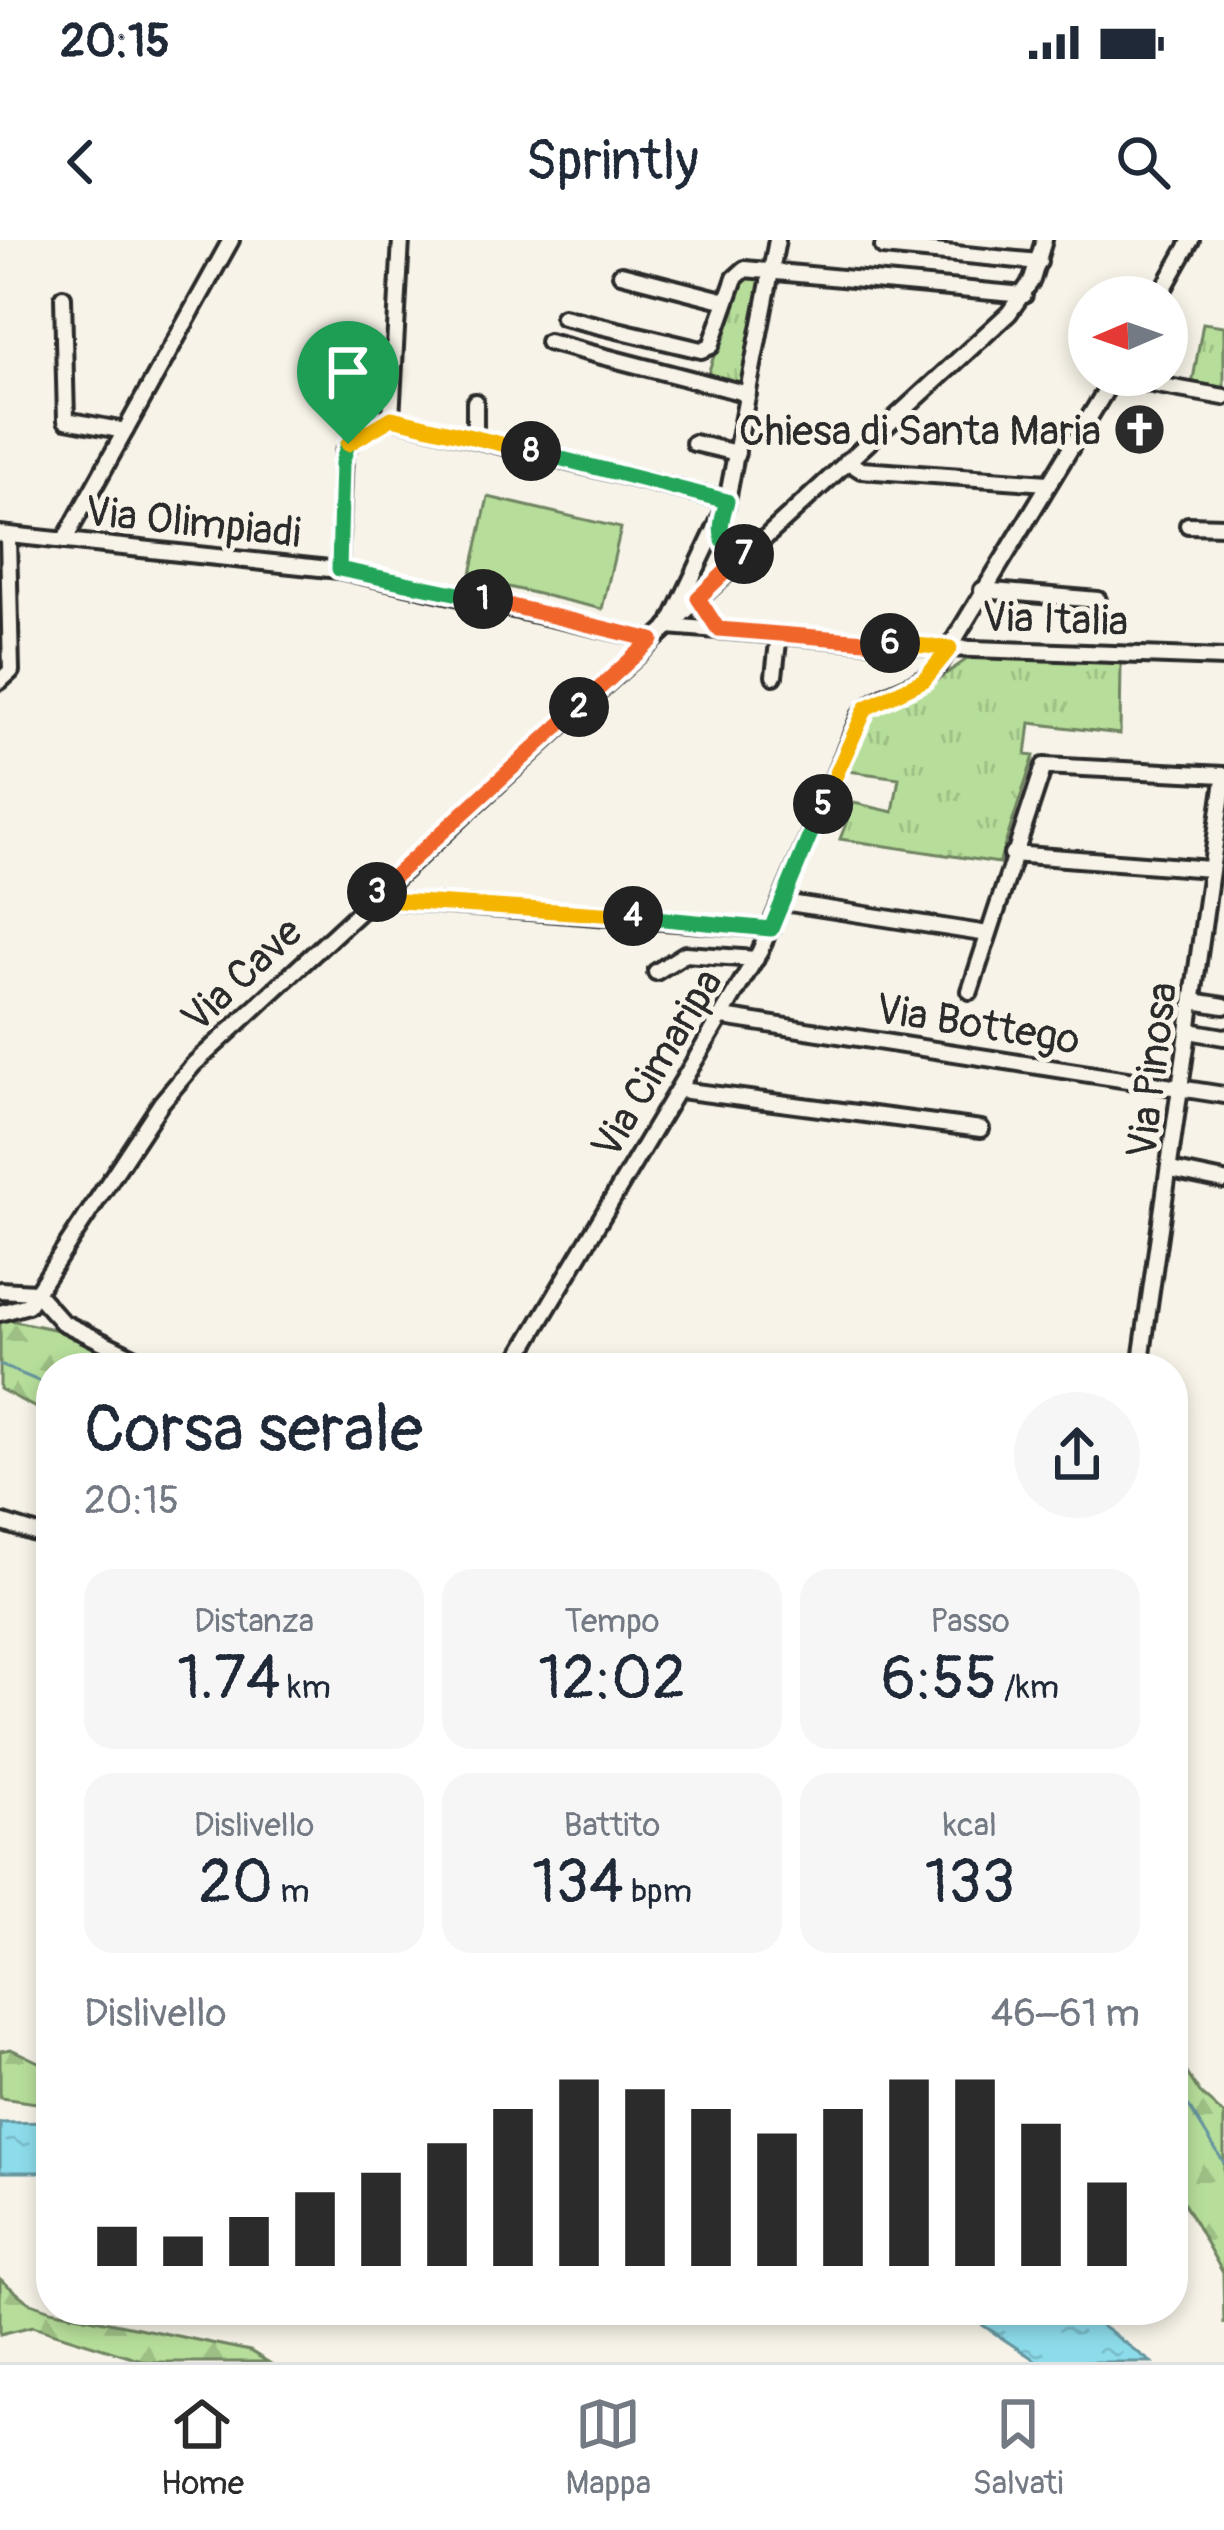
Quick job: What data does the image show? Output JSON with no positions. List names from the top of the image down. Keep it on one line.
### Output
{"streets":{"street":["Via Olimpiadi","Via Italia","Via Cave","Via Bottego","Via Cimaripa","Via Pinosa"]},"crossings":[["Via Olimpiadi","Via Cave"],["Via Italia","Via Cave"],["Via Italia","Via Cimaripa"],["Via Bottego","Via Cimaripa"],["Via Bottego","Via Pinosa"]],"places":{"church":["Chiesa di Santa Maria"]},"north":"left","page":{"status":"20:15","header":"Sprintly","pins":["8","7","1","6","2","5","3","4"],"heading":["Corsa serale","20:15"],"stats":[["Distanza","1.74 km"],["Tempo","12:02"],["Passo","6:55 /km"],["Dislivello","20 m"],["Battito","134 bpm"],["kcal","133"]],"chart":["Dislivello","46–61 m"],"tabs":["Home","Mappa","Salvati"]}}
